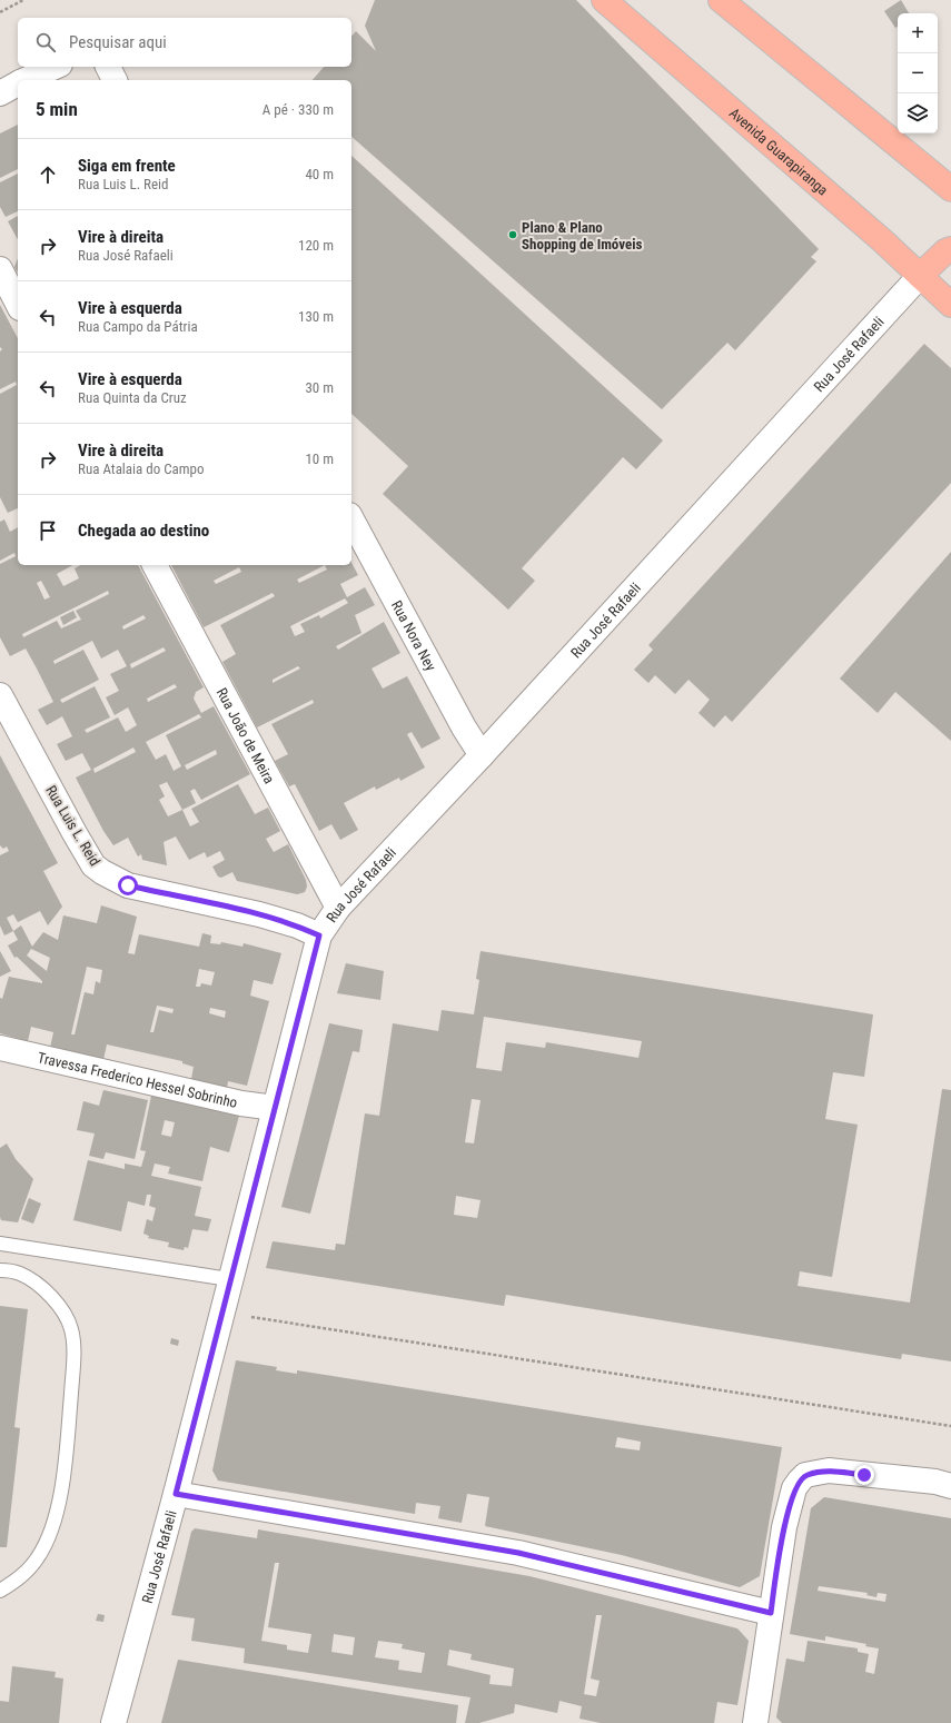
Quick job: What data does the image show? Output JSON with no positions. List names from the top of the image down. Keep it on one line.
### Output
{"streets":{"main road":["Avenida Guarapiranga"],"street":["Rua José Rafaeli","Rua Nora Ney","Rua João de Meira","Rua Luis L. Reid","Travessa Frederico Hessel Sobrinho"]},"crossings":[["Avenida Guarapiranga","Rua José Rafaeli"],["Rua José Rafaeli","Rua Nora Ney"],["Rua José Rafaeli","Rua João de Meira"],["Rua José Rafaeli","Rua Luis L. Reid"],["Rua José Rafaeli","Travessa Frederico Hessel Sobrinho"]],"places":["Plano & Plano Shopping de Imóveis"],"page":{"map_buttons":["+","−"],"search":"Pesquisar aqui","heading":["5 min","A pé · 330 m"],"list":[["Siga em frente","Rua Luis L. Reid","40 m"],["Vire à direita","Rua José Rafaeli","120 m"],["Vire à esquerda","Rua Campo da Pátria","130 m"],["Vire à esquerda","Rua Quinta da Cruz","30 m"],["Vire à direita","Rua Atalaia do Campo","10 m"],"Chegada ao destino"]}}
